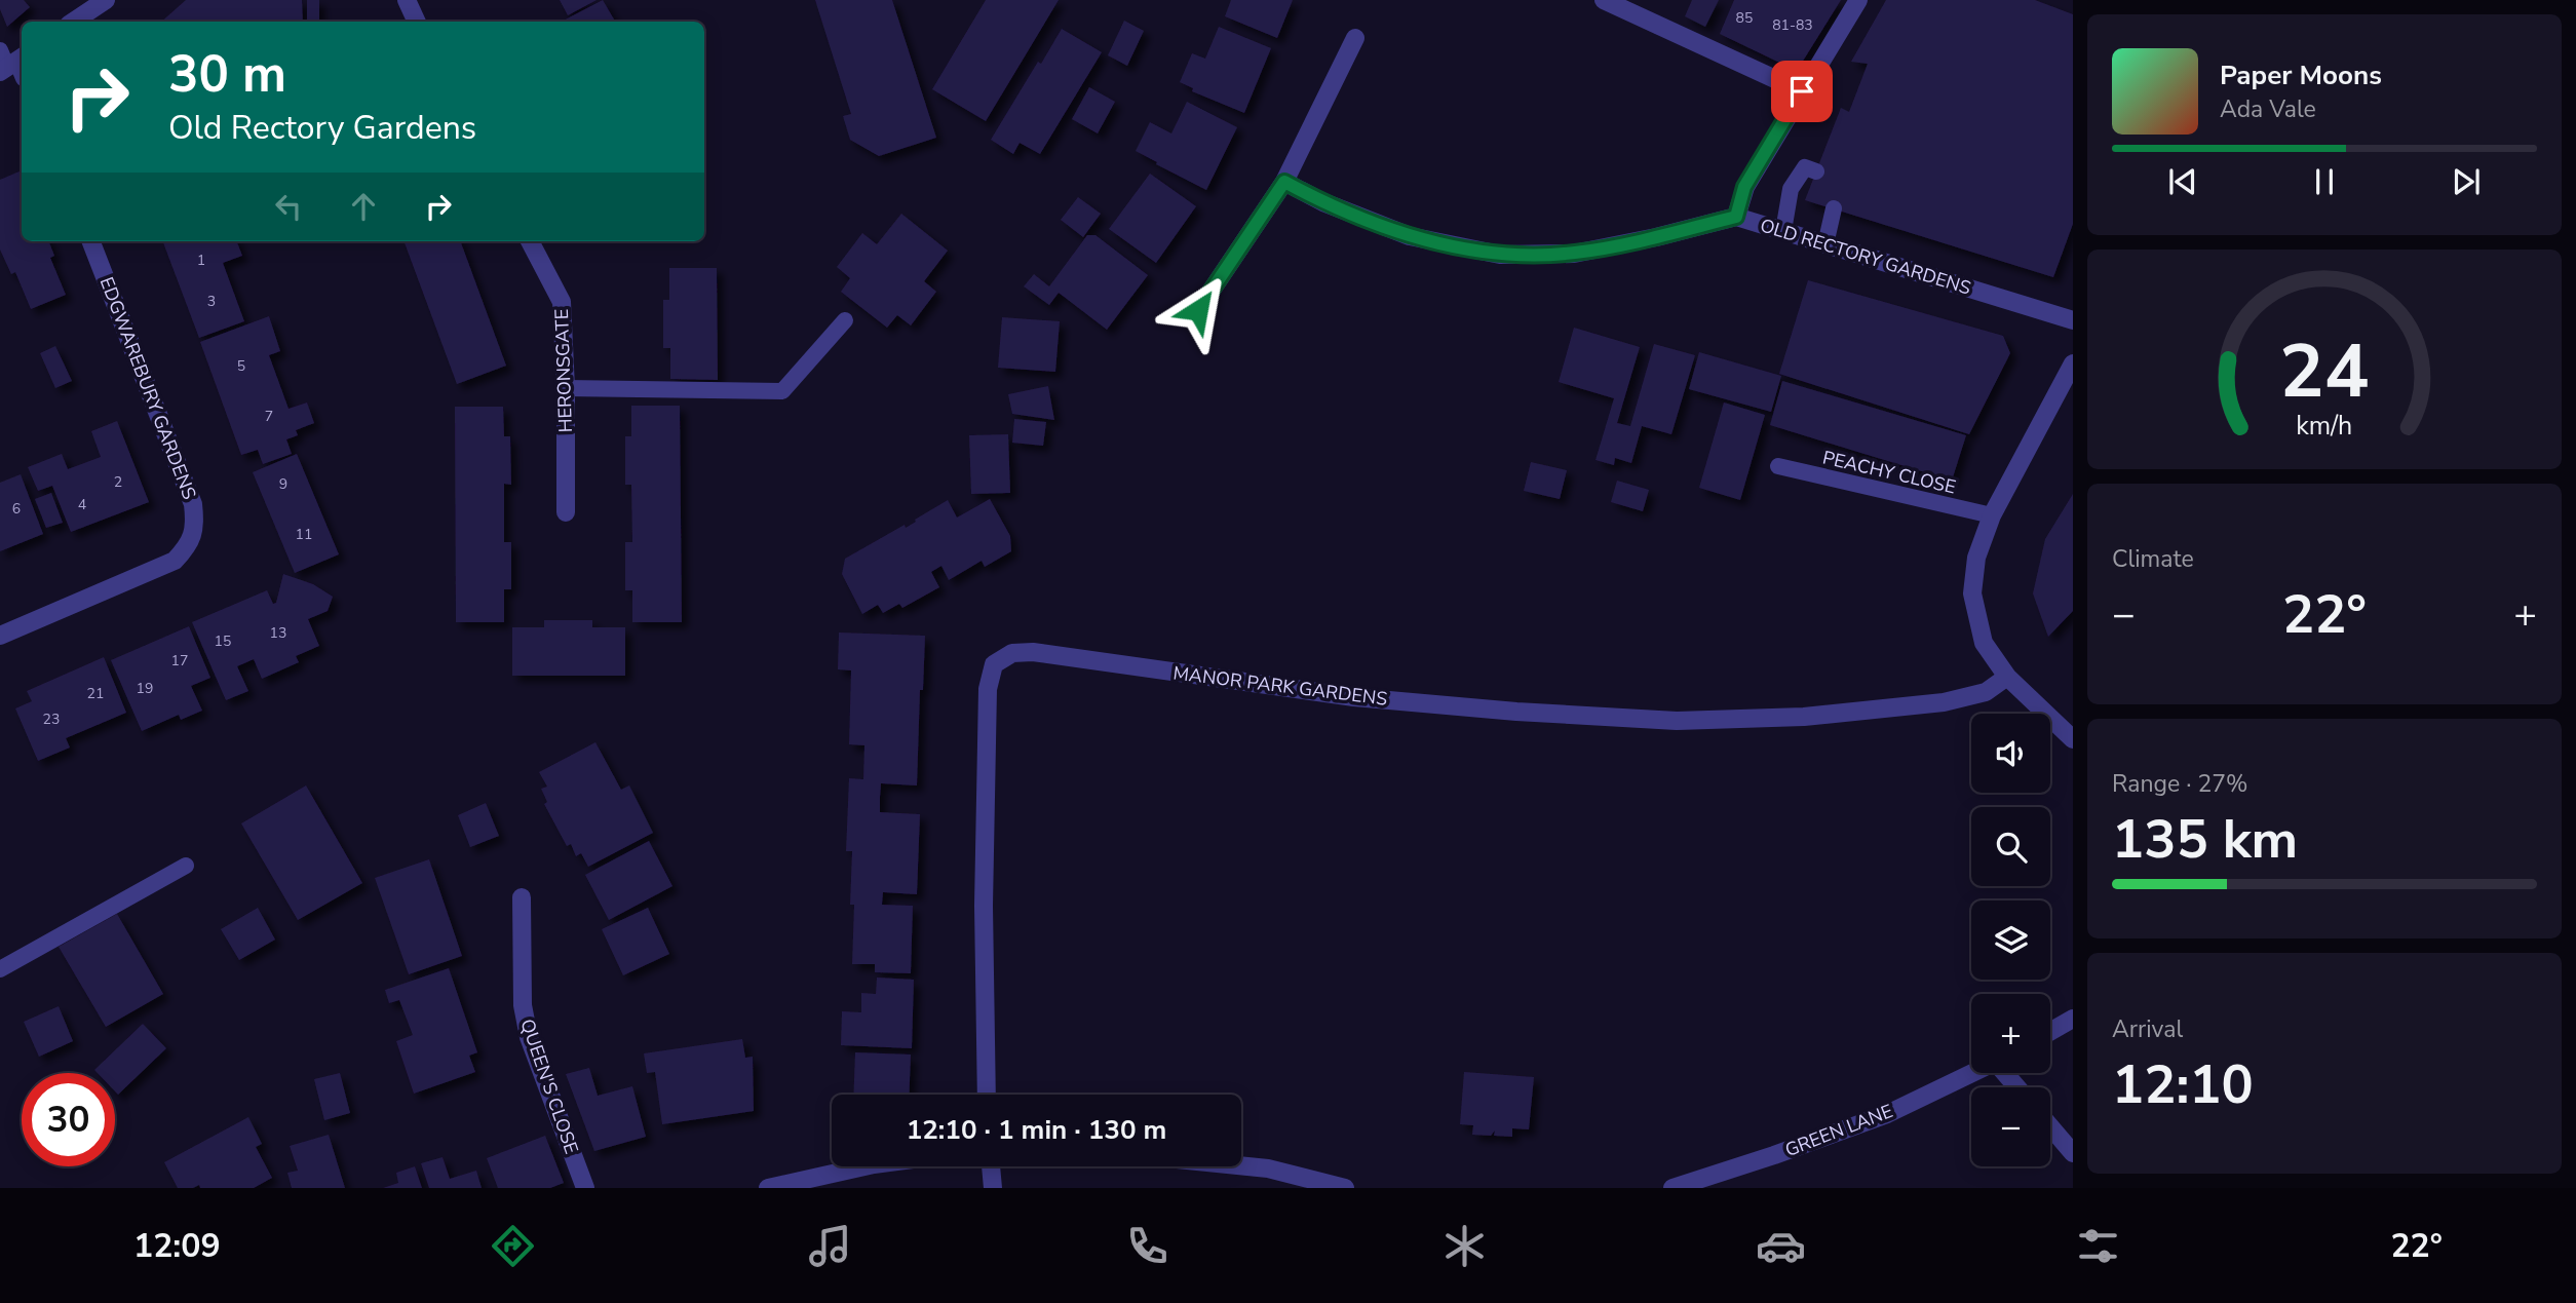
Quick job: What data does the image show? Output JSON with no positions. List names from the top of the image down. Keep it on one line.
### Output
{"streets":{"street":["OLD RECTORY GARDENS","HERONSGATE","EDGWAREBURY GARDENS","MANOR PARK GARDENS","QUEEN'S CLOSE","GREEN LANE"],"lane":["PEACHY CLOSE"]},"house_numbers":["85","81-83","1","3","5","7","2","9","4","6","11","13","15","17","19","21","23"],"page":{"turn":["30 m","Old Rectory Gardens"],"song":["Paper Moons","Ada Vale"],"tile":["Climate",["Range · 27%","135 km"],["Arrival","12:10"]],"heat":["−","22°","+"],"map_buttons":["+","−"],"limit":"30","trip":"12:10 · 1 min · 130 m","tabs":["12:09","22°"],"gauge":["24","km/h"]}}
